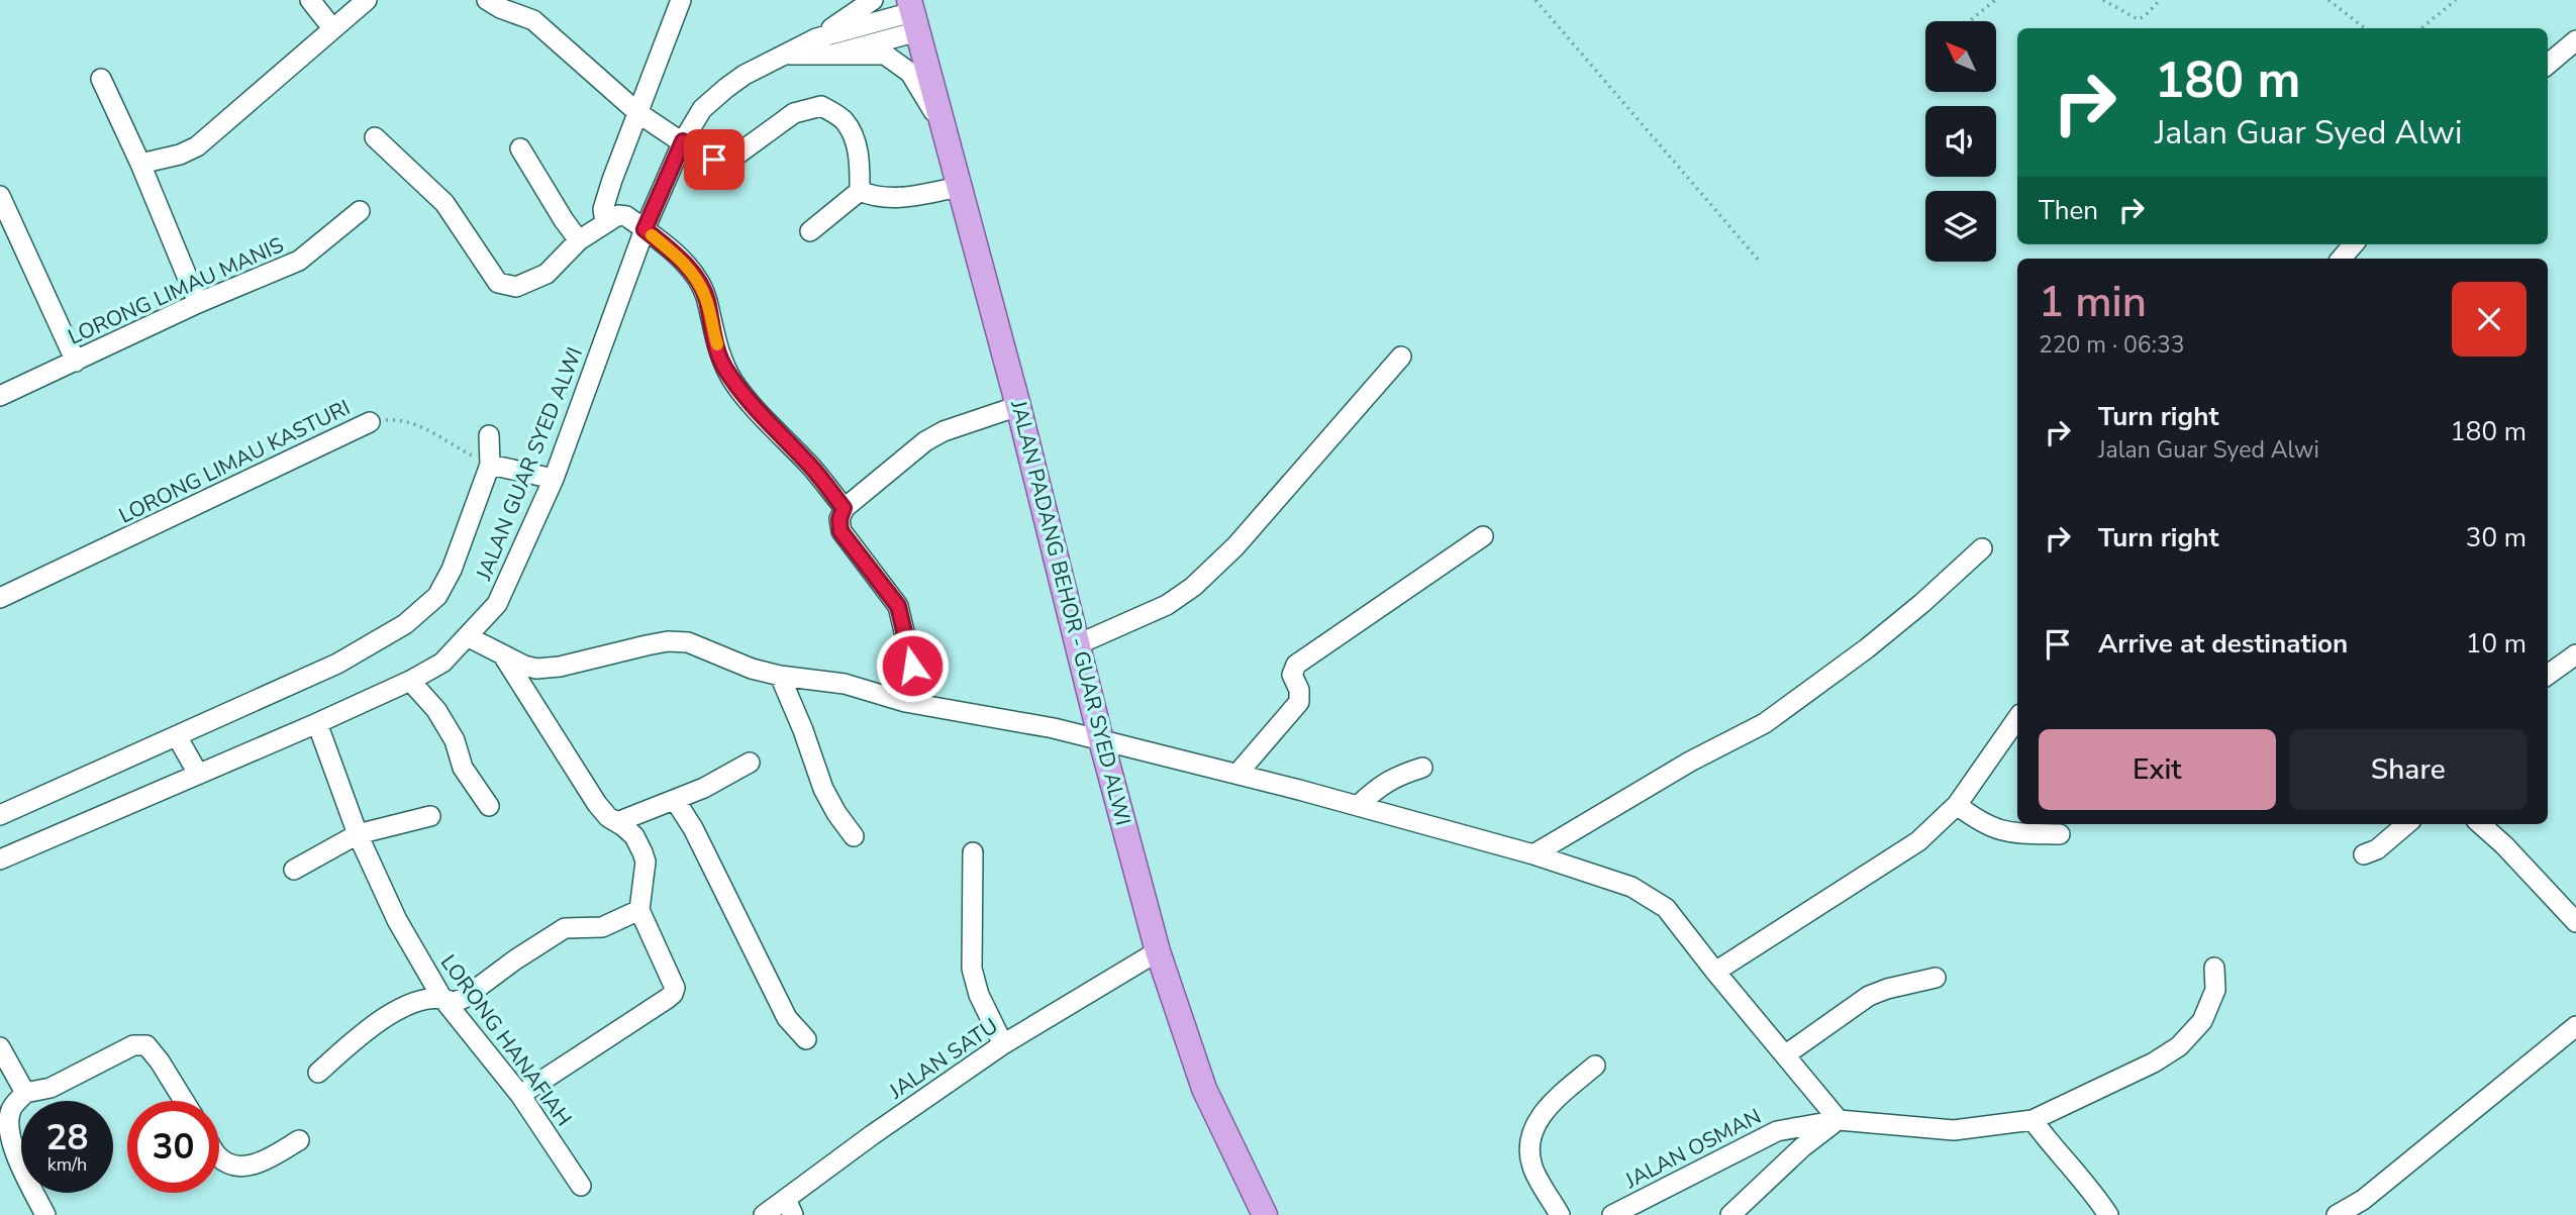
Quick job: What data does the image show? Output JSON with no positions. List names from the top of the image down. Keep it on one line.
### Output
{"streets":{"main road":["JALAN PADANG BEHOR - GUAR SYED ALWI"],"street":["LORONG LIMAU MANIS","LORONG LIMAU KASTURI","JALAN GUAR SYED ALWI","LORONG HANAFIAH","JALAN SATU","JALAN OSMAN"]},"crossings":[["JALAN GUAR SYED ALWI","JALAN PADANG BEHOR - GUAR SYED ALWI"],["JALAN GUAR SYED ALWI","LORONG HANAFIAH"],["JALAN PADANG BEHOR - GUAR SYED ALWI","JALAN SATU"]],"north":"top left","page":{"turn":["180 m","Jalan Guar Syed Alwi"],"then":"Then","heading":["1 min","220 m · 06:33"],"list":[{"name":"Turn right","note":"Jalan Guar Syed Alwi","value":"180 m"},{"name":"Turn right","value":"30 m"},{"name":"Arrive at destination","value":"10 m"}],"buttons":["Exit","Share"],"speed":"28 km/h","limit":"30"}}
